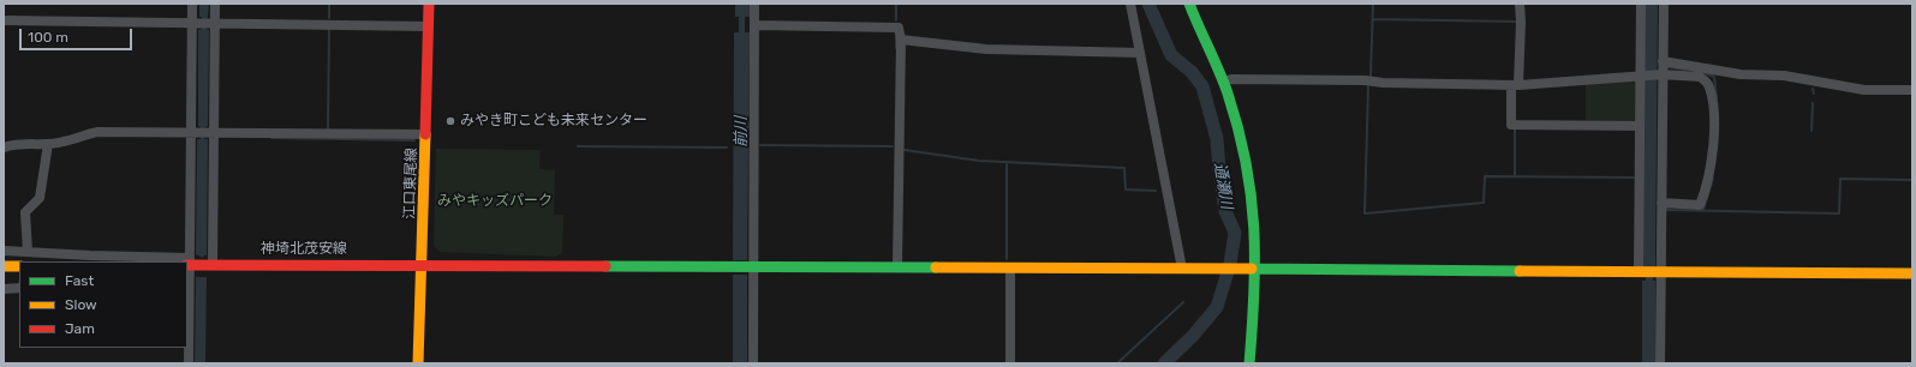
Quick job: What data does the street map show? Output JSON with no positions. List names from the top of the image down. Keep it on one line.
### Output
{"streets":{"street":["江口東尾線","神埼北茂安線"]},"crossings":[["江口東尾線","神埼北茂安線"]],"water":["前川","通瀬川"],"parks":["みやキッズパーク"],"places":["みやき町こども未来センター"],"legend":["Fast","Slow","Jam"],"scale_bar":"100 m"}
